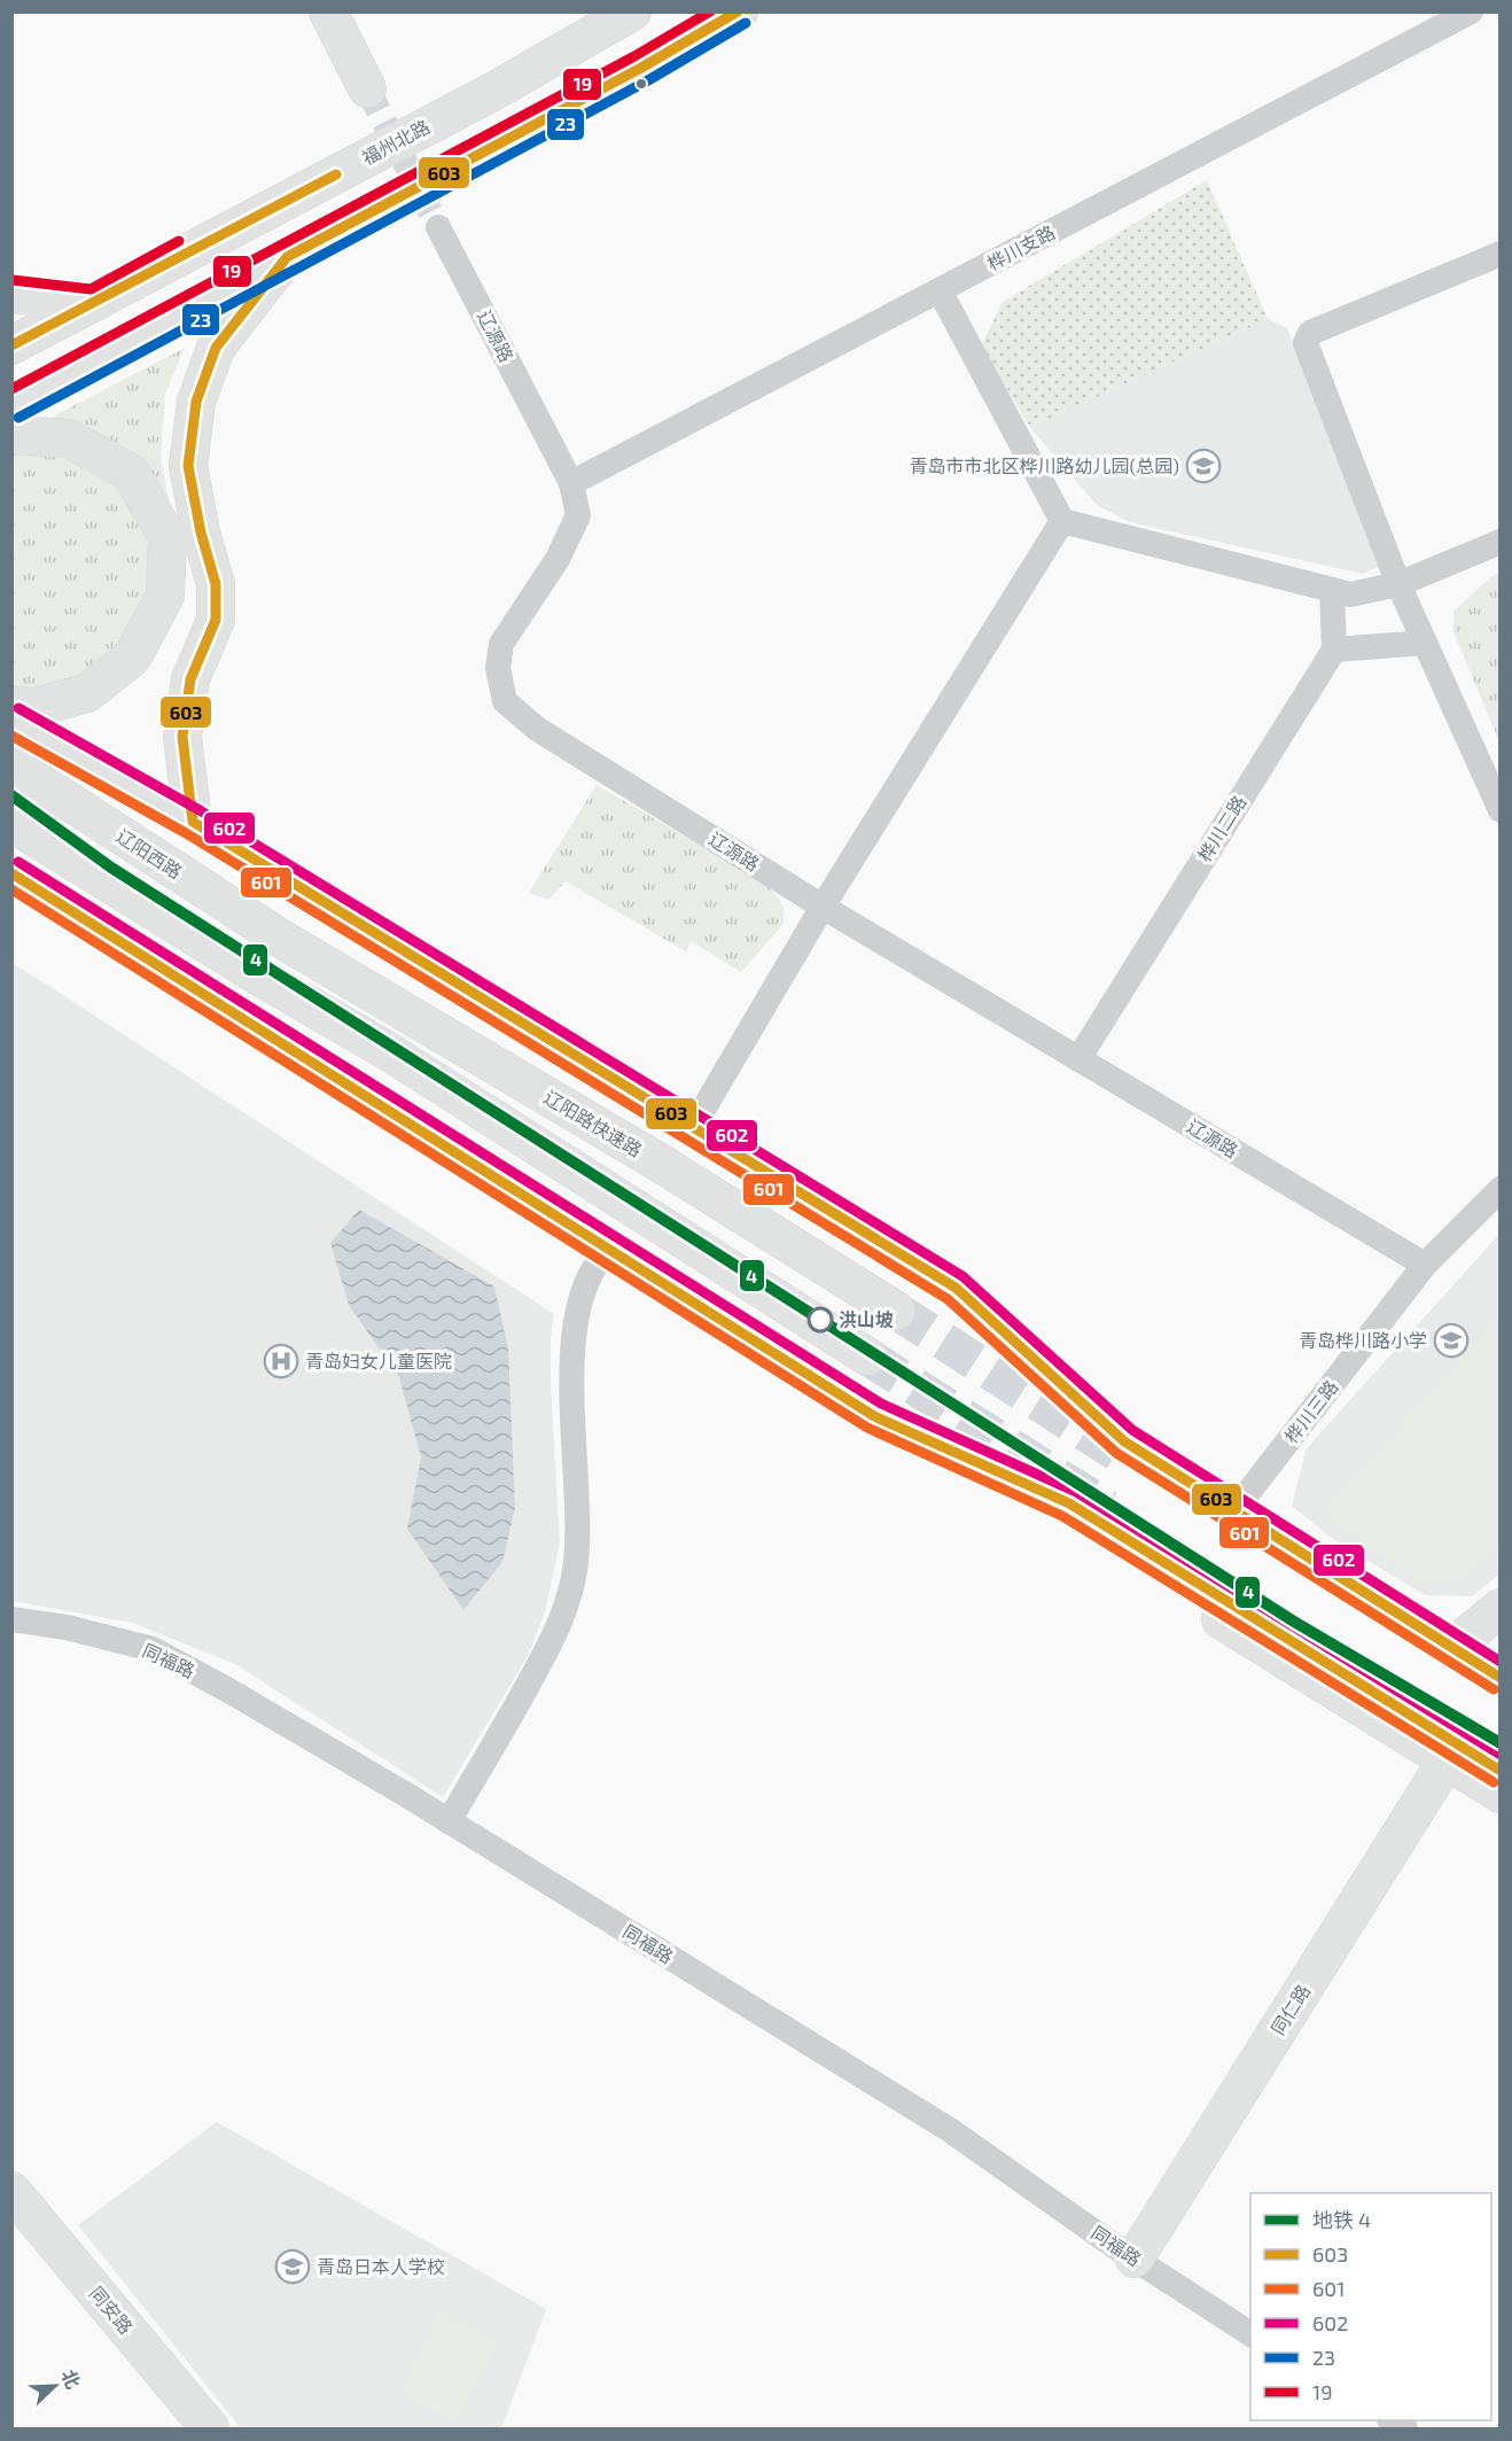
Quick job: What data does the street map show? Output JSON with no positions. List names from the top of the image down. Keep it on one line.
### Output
{"streets":{"main road":["福州北路","辽阳西路","辽阳路快速路","同仁路","同安路"],"street":["桦川支路","辽源路","桦川二路","桦川三路","同福路"]},"crossings":[["桦川支路","辽源路"],["辽源路","桦川二路"],["辽源路","桦川三路"],["辽阳西路","辽阳路快速路"],["同福路","同仁路"]],"places":{"school or university":["青岛市市北区桦川路幼儿园(总园)","青岛桦川路小学","青岛日本人学校"],"other":["洪山坡"],"hospital":["青岛妇女儿童医院"]},"lines":["transit line 603","transit line 19","transit line 23","transit line 602","transit line 601","metro line 4"],"legend":["地铁 4","603","601","602","23","19"],"north":"top right"}
